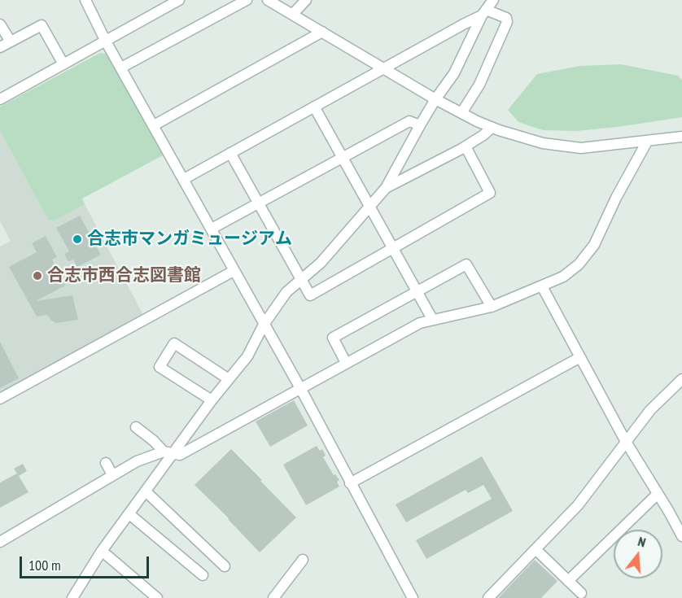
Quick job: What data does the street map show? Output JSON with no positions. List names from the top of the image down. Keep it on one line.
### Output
{"places":["合志市マンガミュージアム","合志市西合志図書館"],"scale_bar":"100 m","north":"top"}
